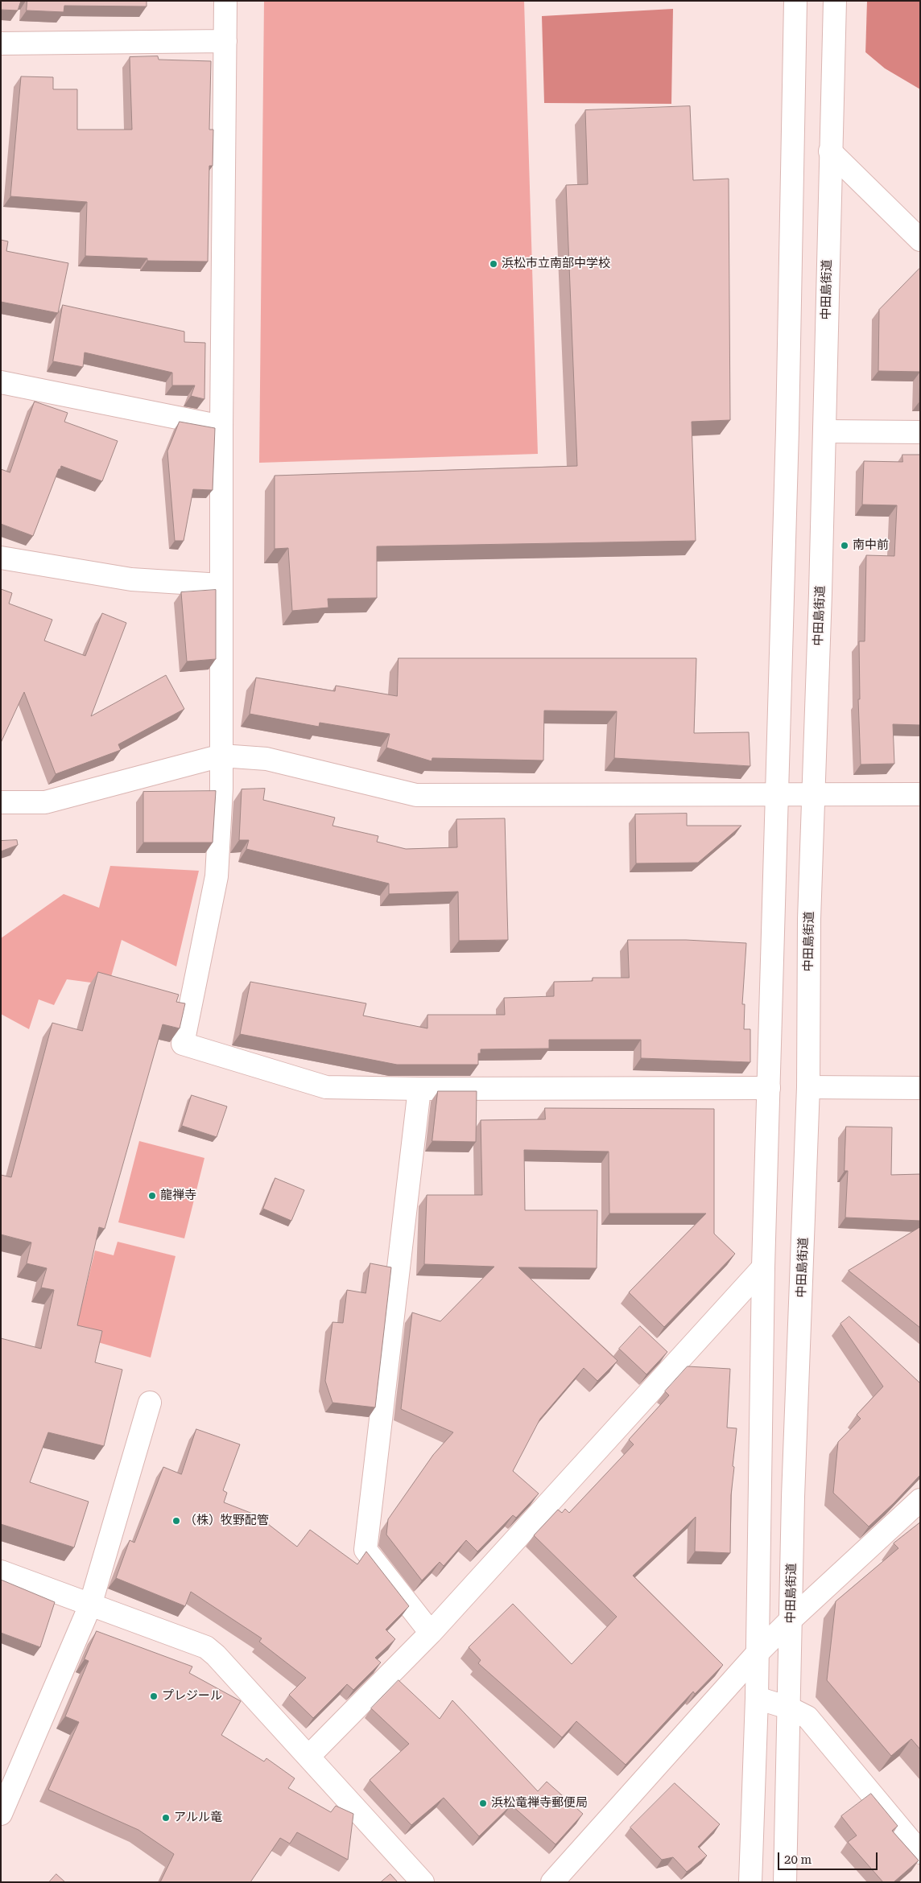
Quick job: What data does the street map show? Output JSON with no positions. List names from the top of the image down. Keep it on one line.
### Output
{"streets":{"street":["中田島街道"]},"places":["浜松市立南部中学校","南中前","龍禅寺","（株）牧野配管","プレジール","浜松竜禅寺郵便局","アルル竜"],"scale_bar":"20 m"}
